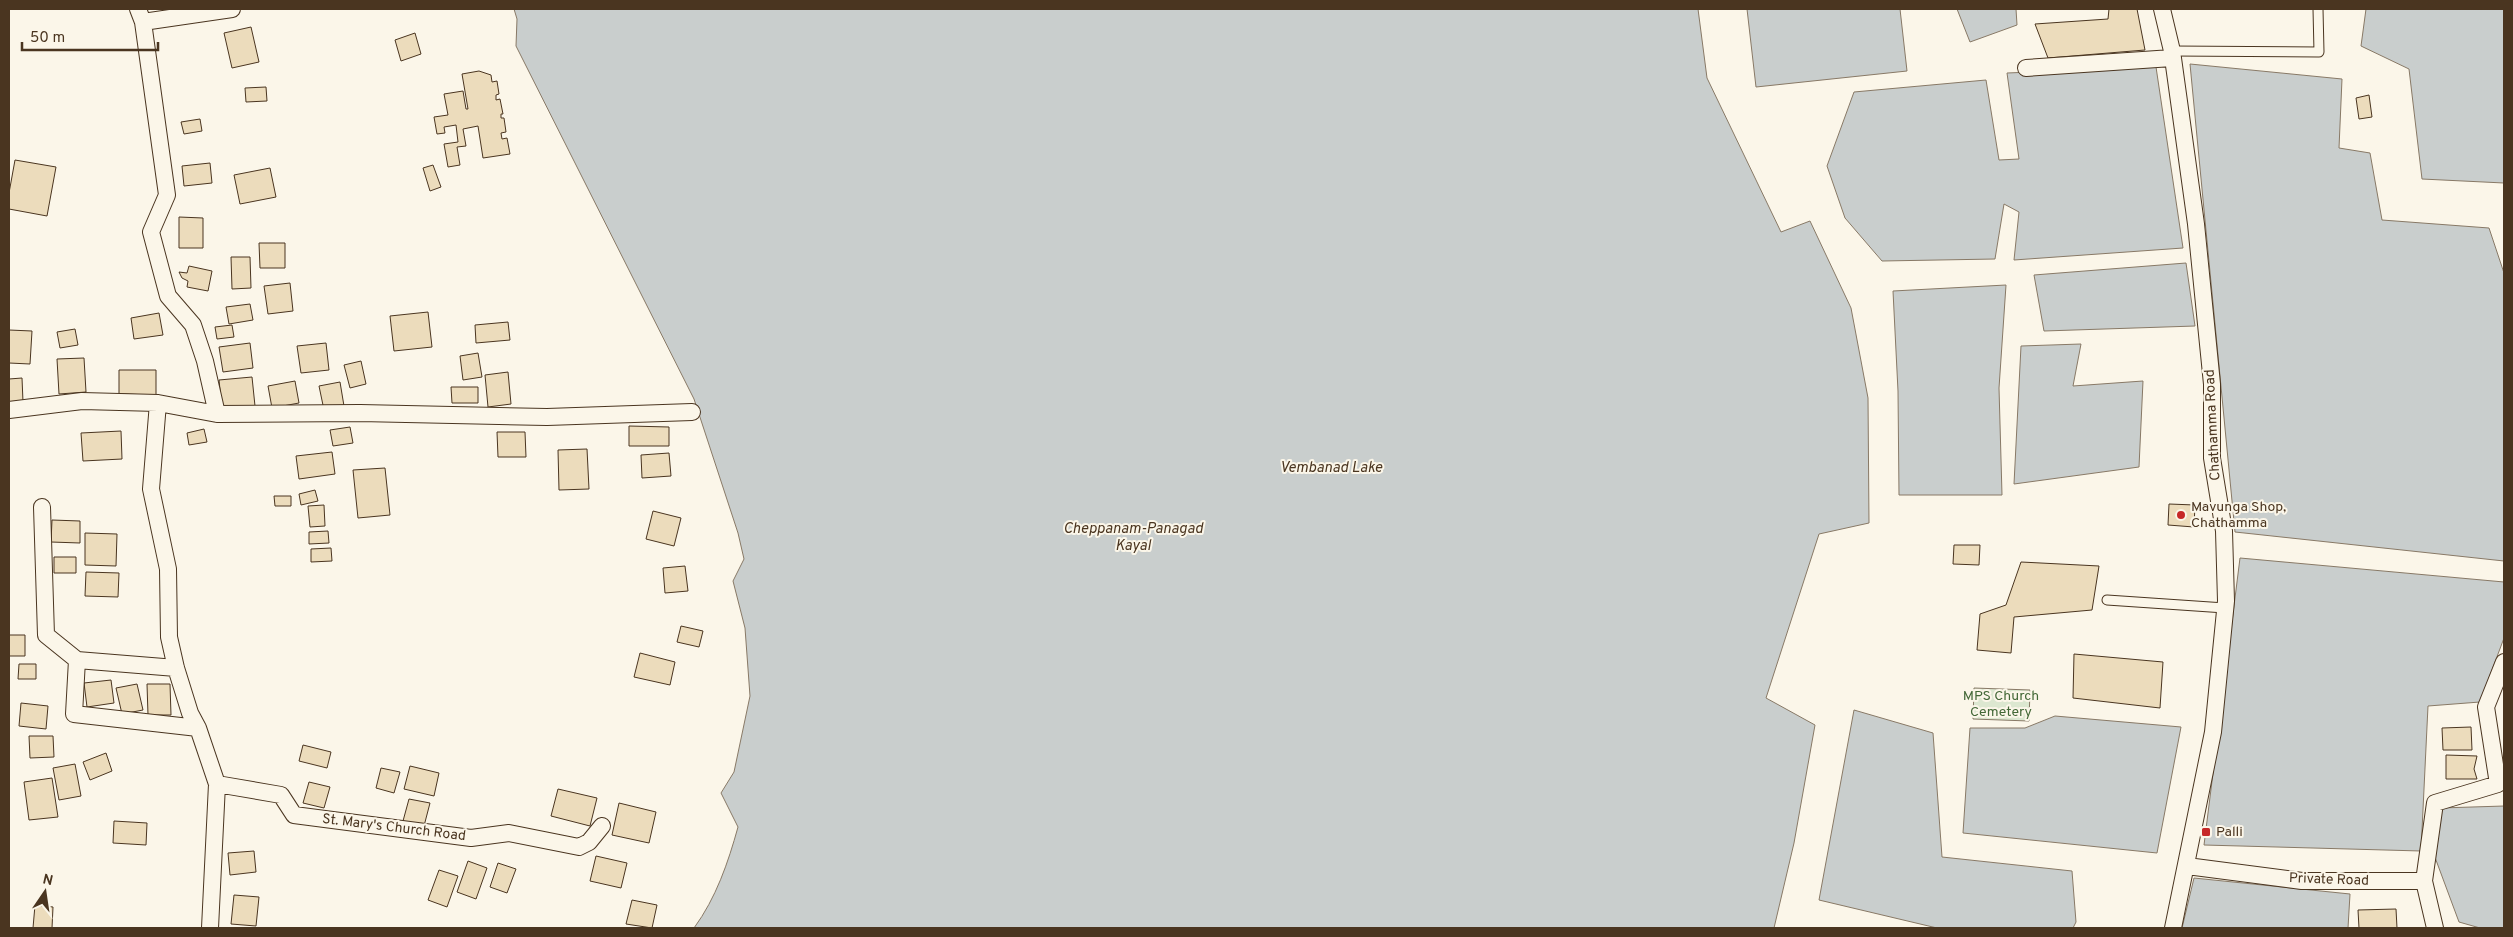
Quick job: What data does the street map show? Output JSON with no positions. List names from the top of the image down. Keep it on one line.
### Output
{"streets":{"street":["Chathamma Road","St. Mary's Church Road","Private Road"]},"crossings":[["Chathamma Road","Private Road"]],"water":["Vembanad Lake","Cheppanam-Panagad Kayal"],"parks":["MPS Church Cemetery"],"places":{"other":["Mavunga Shop, Chathamma"],"transit":["Palli"]},"scale_bar":"50 m","north":"top"}
